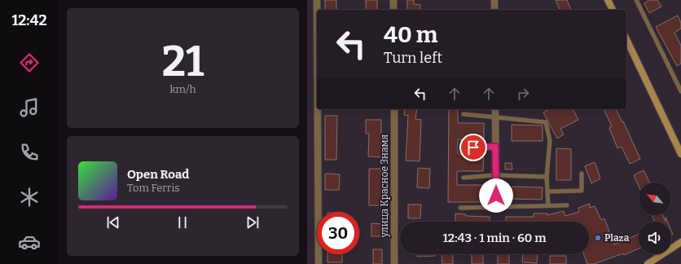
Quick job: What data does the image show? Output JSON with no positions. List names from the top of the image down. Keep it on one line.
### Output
{"streets":{"street":["улица Красное Знамя"]},"places":["Plaza"],"north":"top left","page":{"tabs":"12:42","tile":["21","km/h"],"turn":["40 m","Turn left"],"song":["Open Road","Tom Ferris"],"limit":"30","trip":"12:43 · 1 min · 60 m"}}
